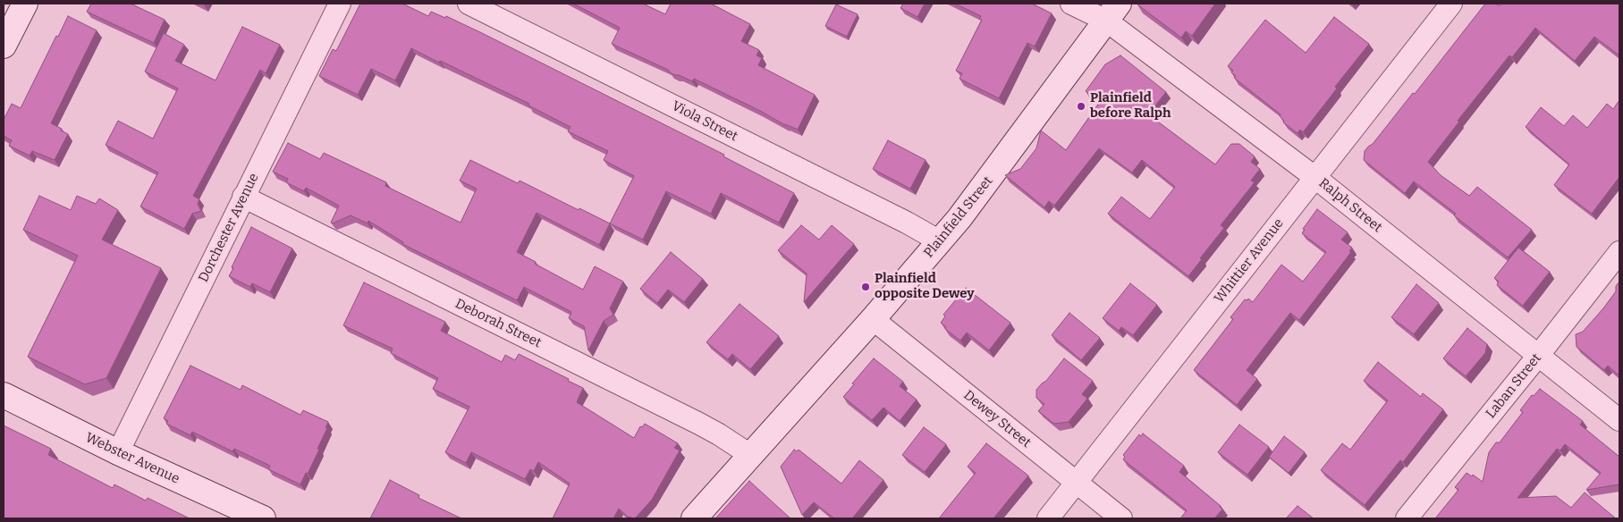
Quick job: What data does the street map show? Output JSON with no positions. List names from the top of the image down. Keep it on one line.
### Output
{"streets":{"main road":["Plainfield Street","Webster Avenue"],"street":["Viola Street","Ralph Street","Dorchester Avenue","Whittier Avenue","Deborah Street","Laban Street","Dewey Street"]},"crossings":[["Viola Street","Plainfield Street"],["Ralph Street","Plainfield Street"],["Ralph Street","Whittier Avenue"],["Ralph Street","Laban Street"],["Plainfield Street","Deborah Street"],["Plainfield Street","Dewey Street"],["Dorchester Avenue","Deborah Street"],["Dorchester Avenue","Webster Avenue"],["Whittier Avenue","Dewey Street"]],"places":["Plainfield before Ralph","Plainfield opposite Dewey"]}
